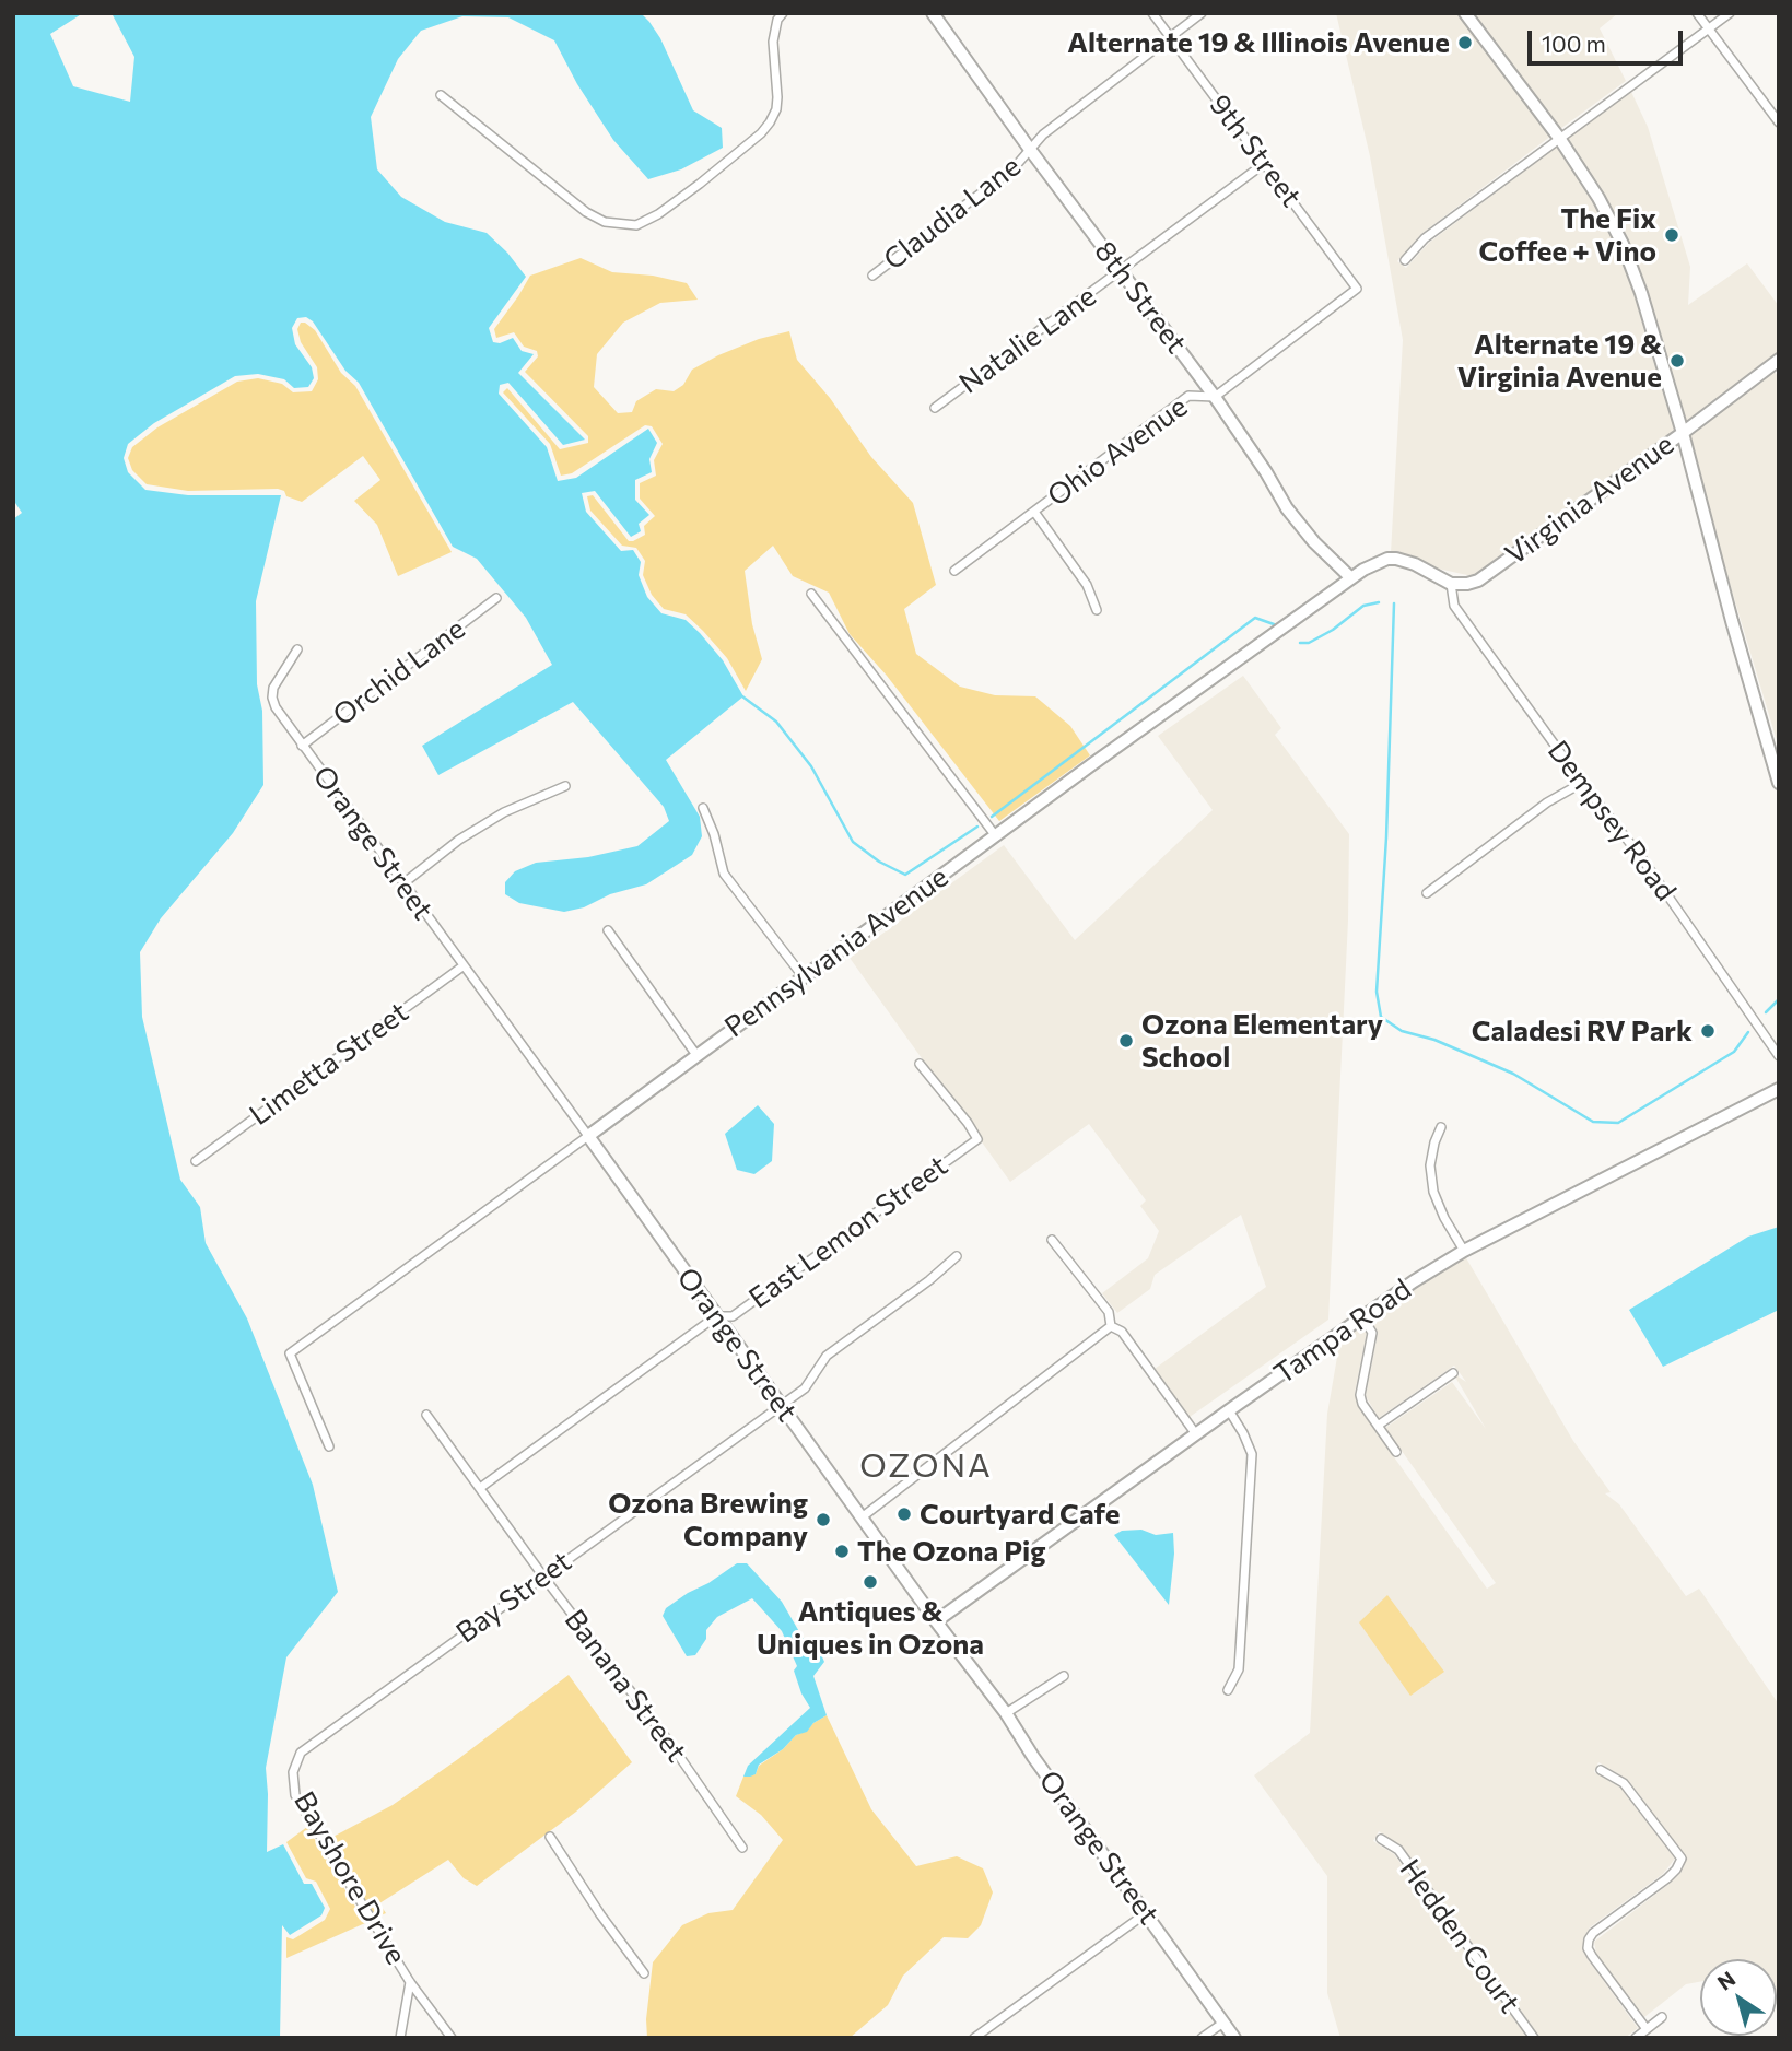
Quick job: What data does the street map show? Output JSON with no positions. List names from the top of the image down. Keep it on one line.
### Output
{"streets":{"street":["9th Street","Claudia Lane","8th Street","Natalie Lane","Ohio Avenue","Virginia Avenue","Orchid Lane","Dempsey Road","Orange Street","Pennsylvania Avenue","Limetta Street","East Lemon Street","Tampa Road","Bay Street","Banana Street","Bayshore Drive","Hedden Court"]},"crossings":[["9th Street","Claudia Lane"],["9th Street","Natalie Lane"],["9th Street","Ohio Avenue"],["Claudia Lane","8th Street"],["8th Street","Natalie Lane"],["8th Street","Ohio Avenue"],["8th Street","Pennsylvania Avenue"],["Virginia Avenue","Dempsey Road"],["Virginia Avenue","Pennsylvania Avenue"],["Orchid Lane","Orange Street"],["Dempsey Road","Pennsylvania Avenue"],["Orange Street","Pennsylvania Avenue"],["Orange Street","Limetta Street"],["Orange Street","East Lemon Street"],["Orange Street","Tampa Road"],["Orange Street","Bay Street"],["East Lemon Street","Banana Street"],["Bay Street","Banana Street"],["Bay Street","Bayshore Drive"]],"districts":["OZONA"],"places":["Alternate 19 & Illinois Avenue","The Fix Coffee + Vino","Alternate 19 & Virginia Avenue","Caladesi RV Park","Ozona Elementary School","Courtyard Cafe","Ozona Brewing Company","The Ozona Pig","Antiques & Uniques in Ozona"],"scale_bar":"100 m","north":"top left"}
